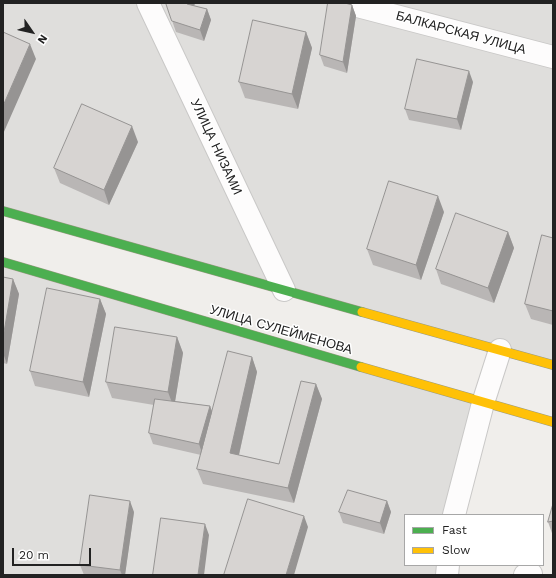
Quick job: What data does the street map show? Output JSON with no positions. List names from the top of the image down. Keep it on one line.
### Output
{"streets":{"main road":["УЛИЦА СУЛЕЙМЕНОВА"],"street":["БАЛКАРСКАЯ УЛИЦА","УЛИЦА НИЗАМИ"]},"legend":["Fast","Slow"],"scale_bar":"20 m","north":"bottom right"}
